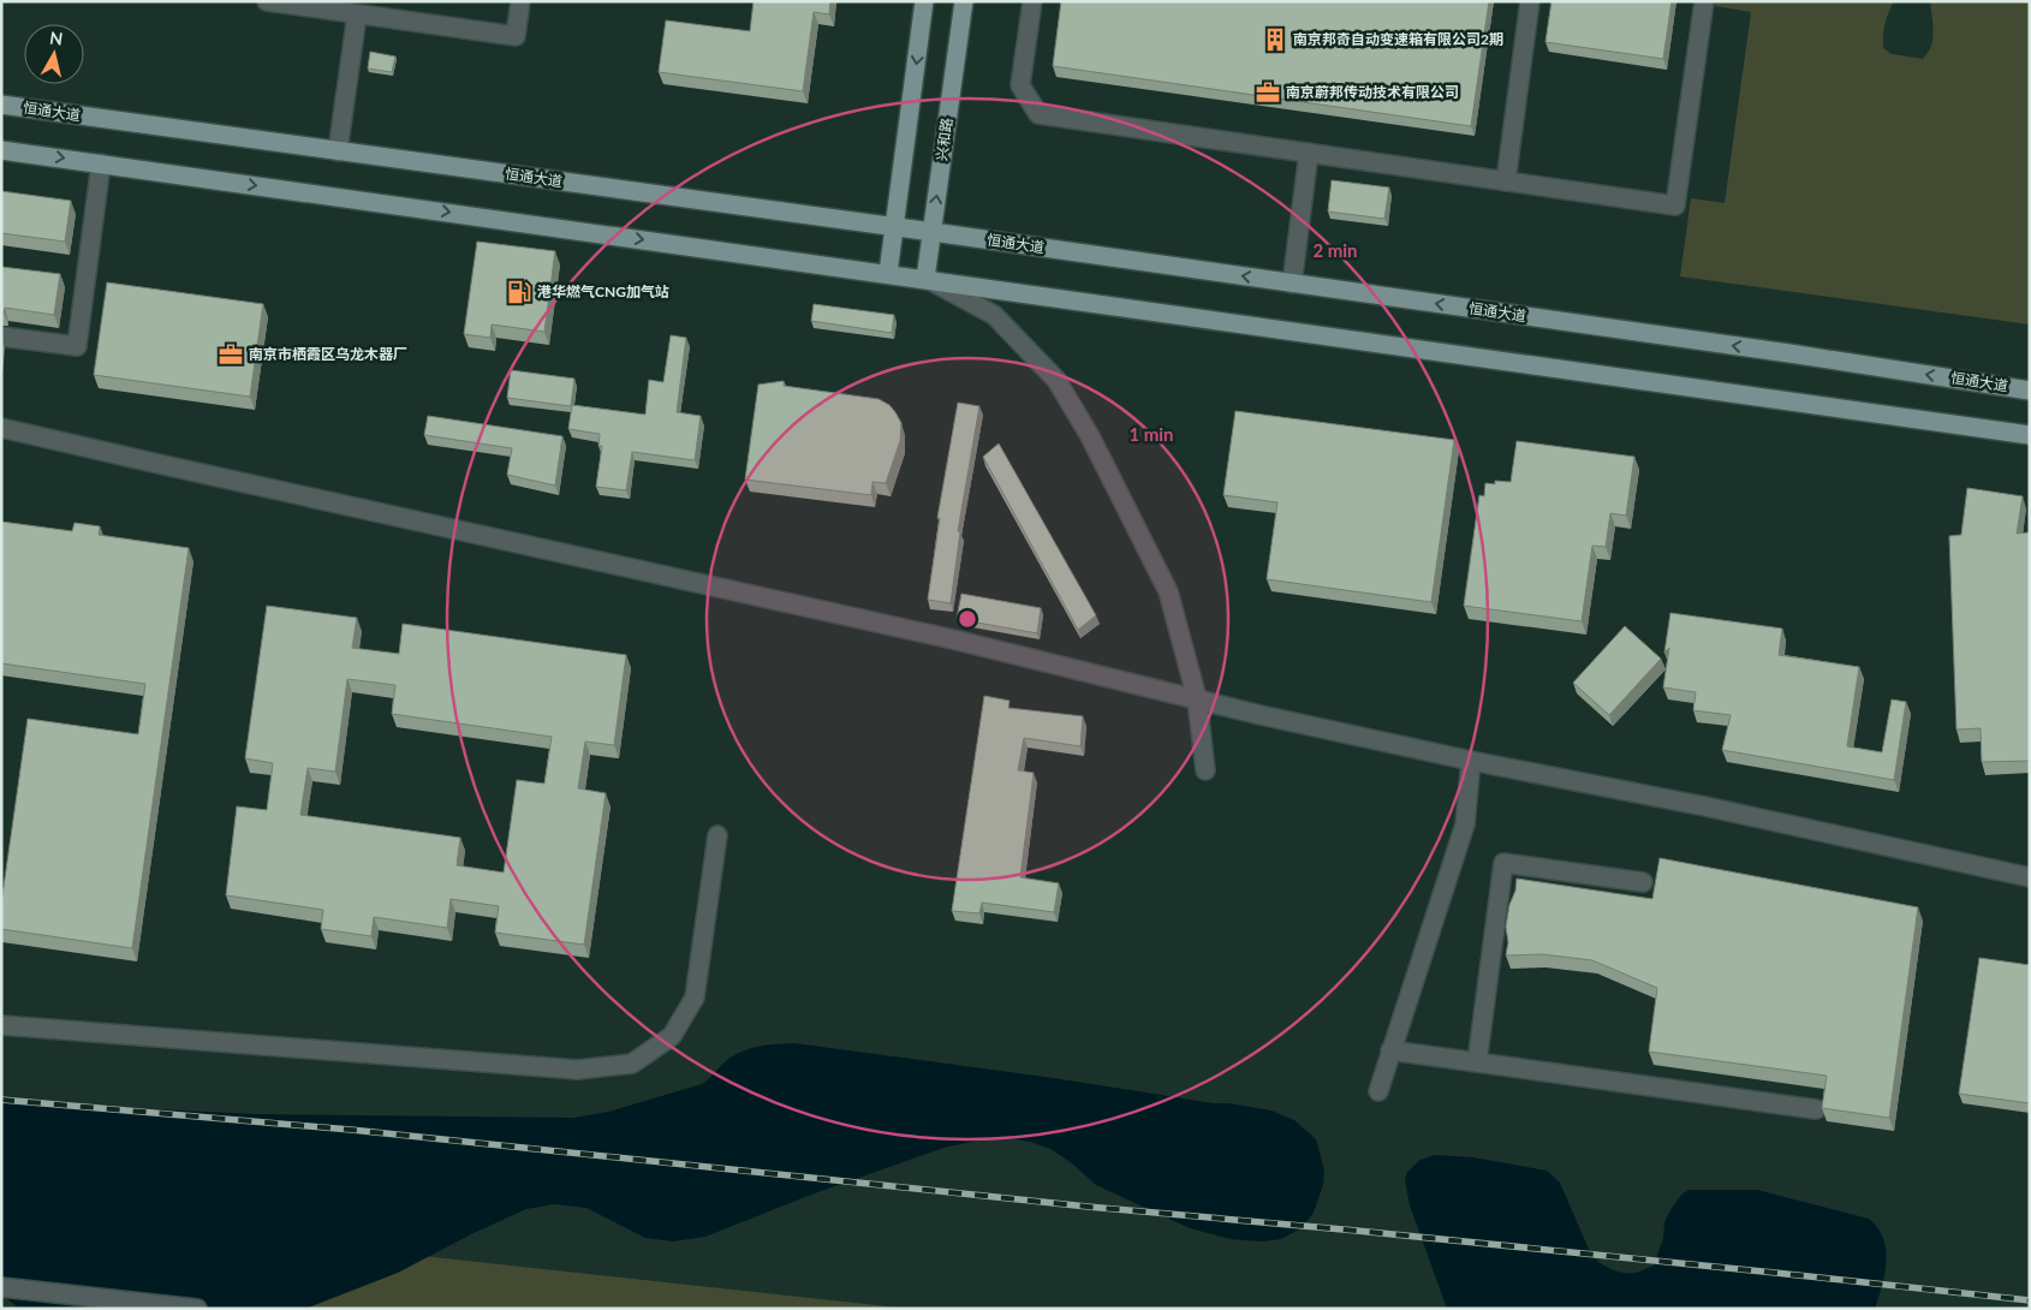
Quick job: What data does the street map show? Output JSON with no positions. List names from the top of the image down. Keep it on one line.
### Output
{"streets":{"main road":["恒通大道","兴和路"]},"crossings":[["恒通大道","兴和路"]],"places":{"building":["南京邦奇自动变速箱有限公司2期"],"office":["南京蔚邦传动技术有限公司","南京市栖霞区乌龙木器厂"],"fuel station":["港华燃气CNG加气站"]},"north":"top","rings":["2 min","1 min"]}
